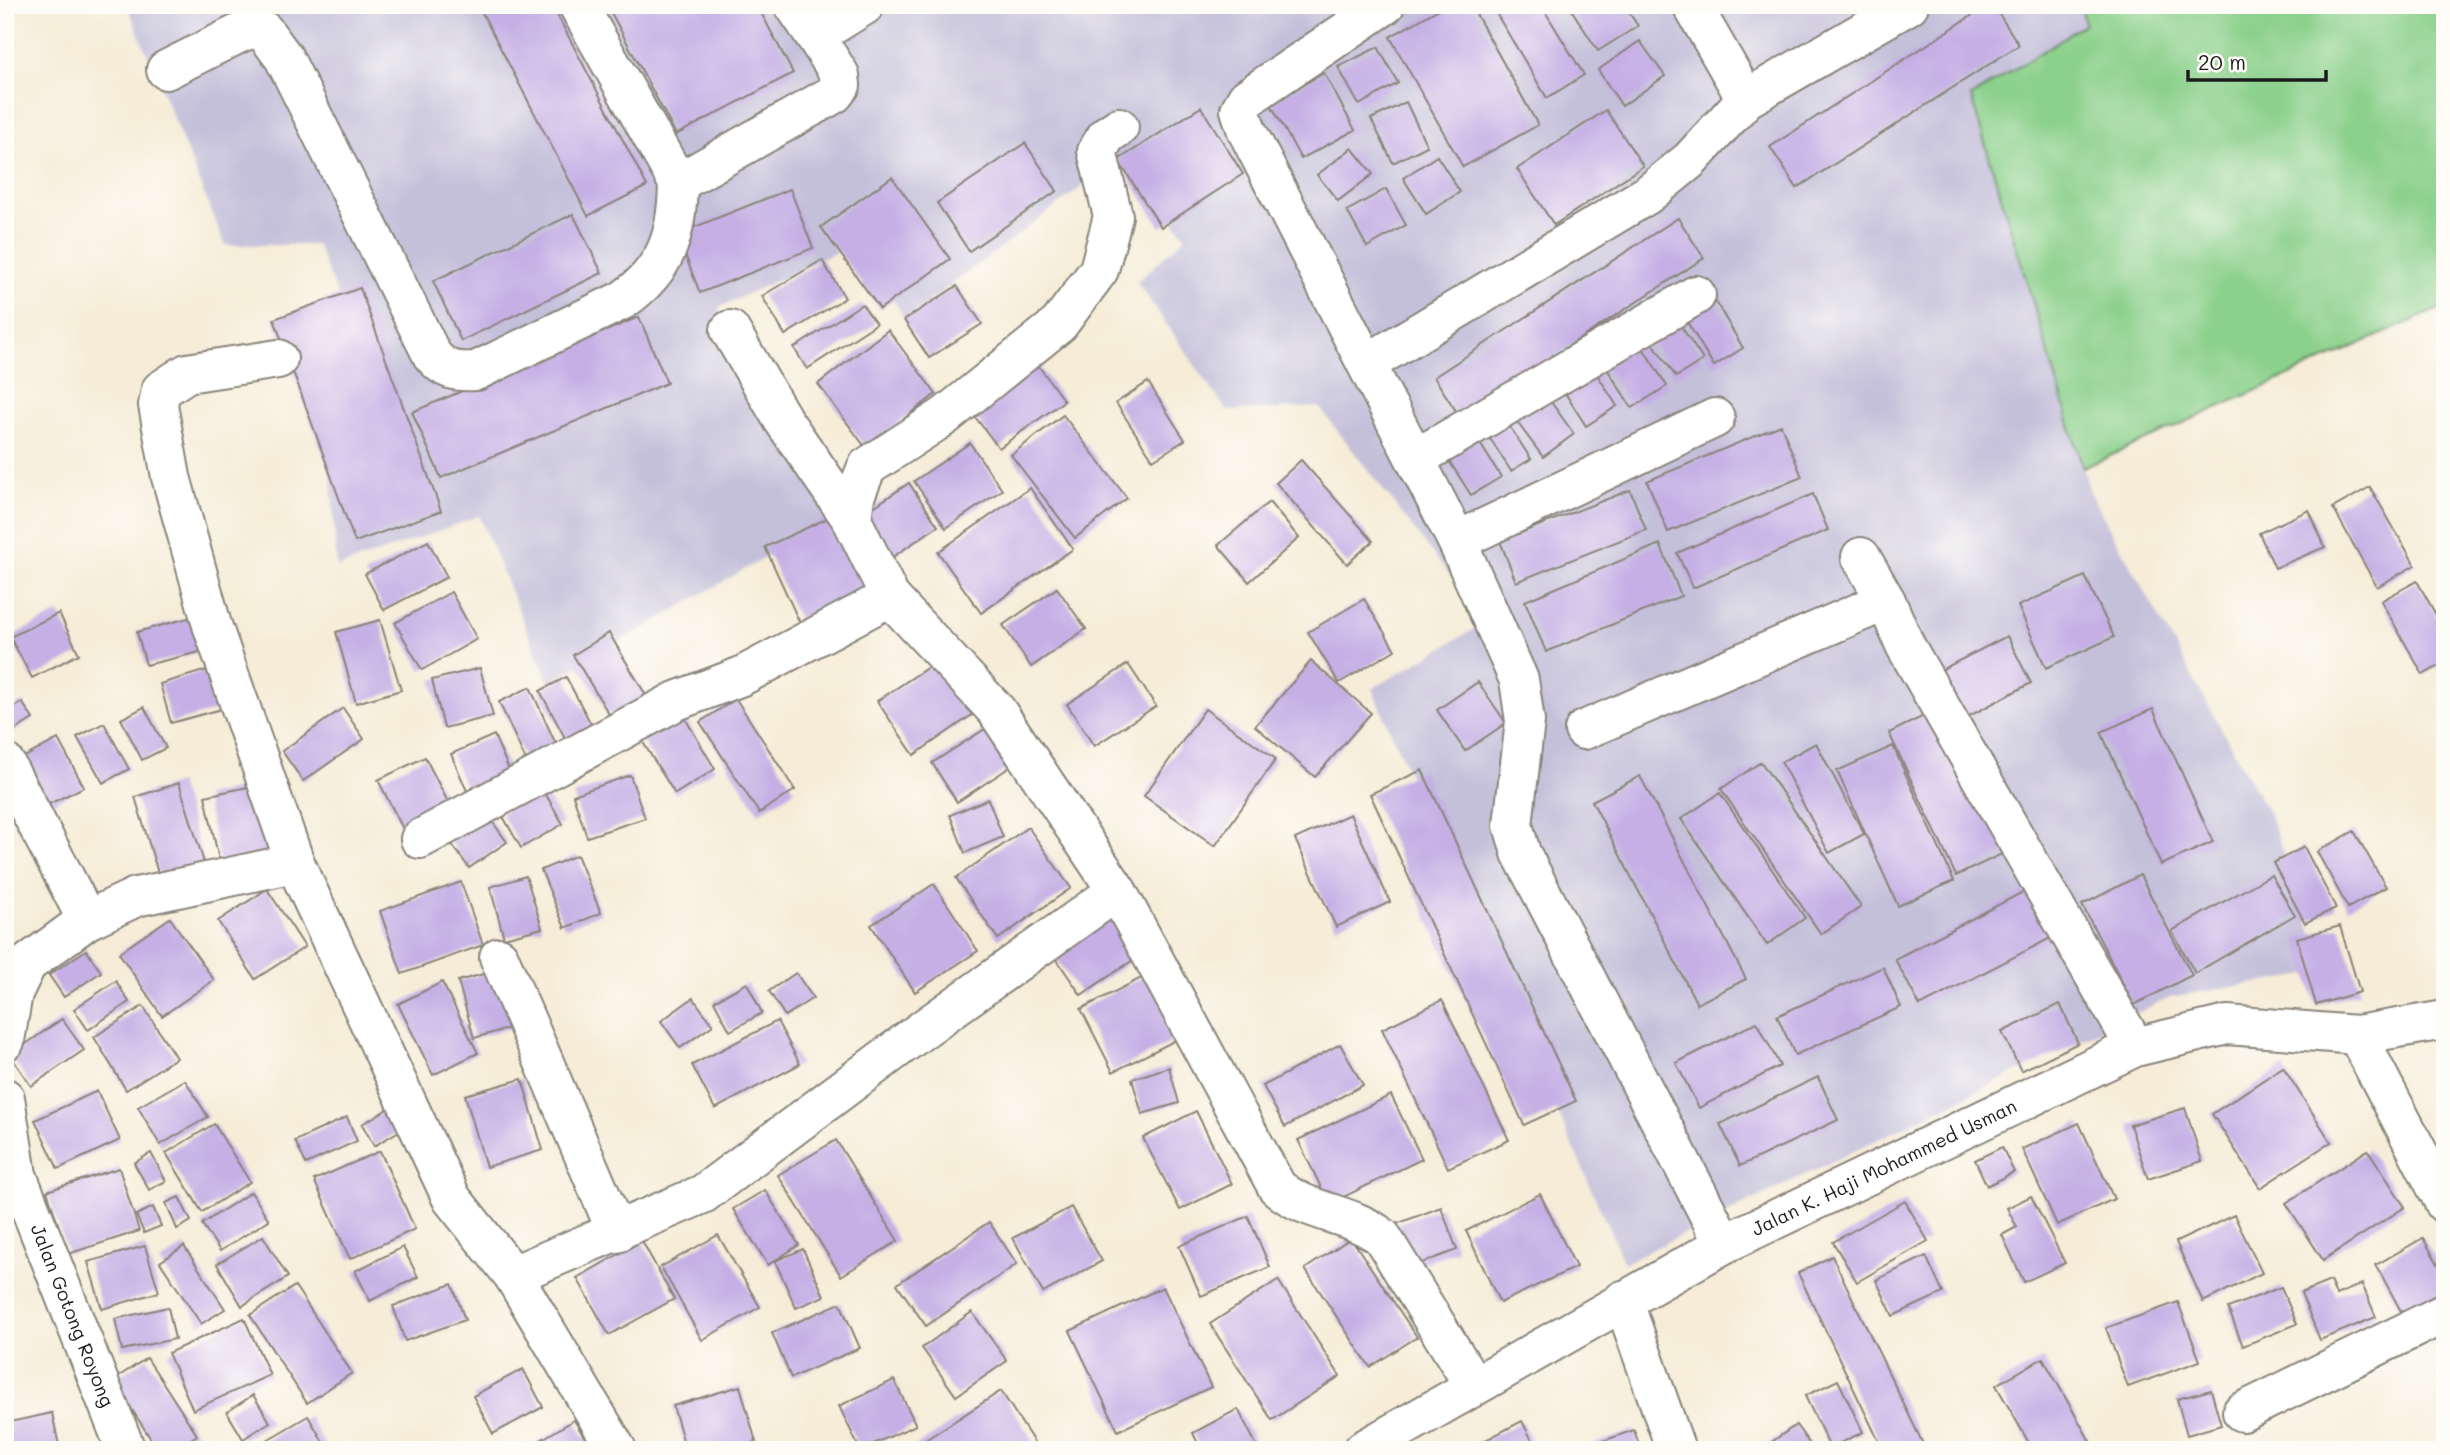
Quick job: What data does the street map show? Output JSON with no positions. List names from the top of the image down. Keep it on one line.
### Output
{"streets":{"street":["Jalan K. Haji Mohammed Usman","Jalan Gotong Royong"]},"scale_bar":"20 m"}
